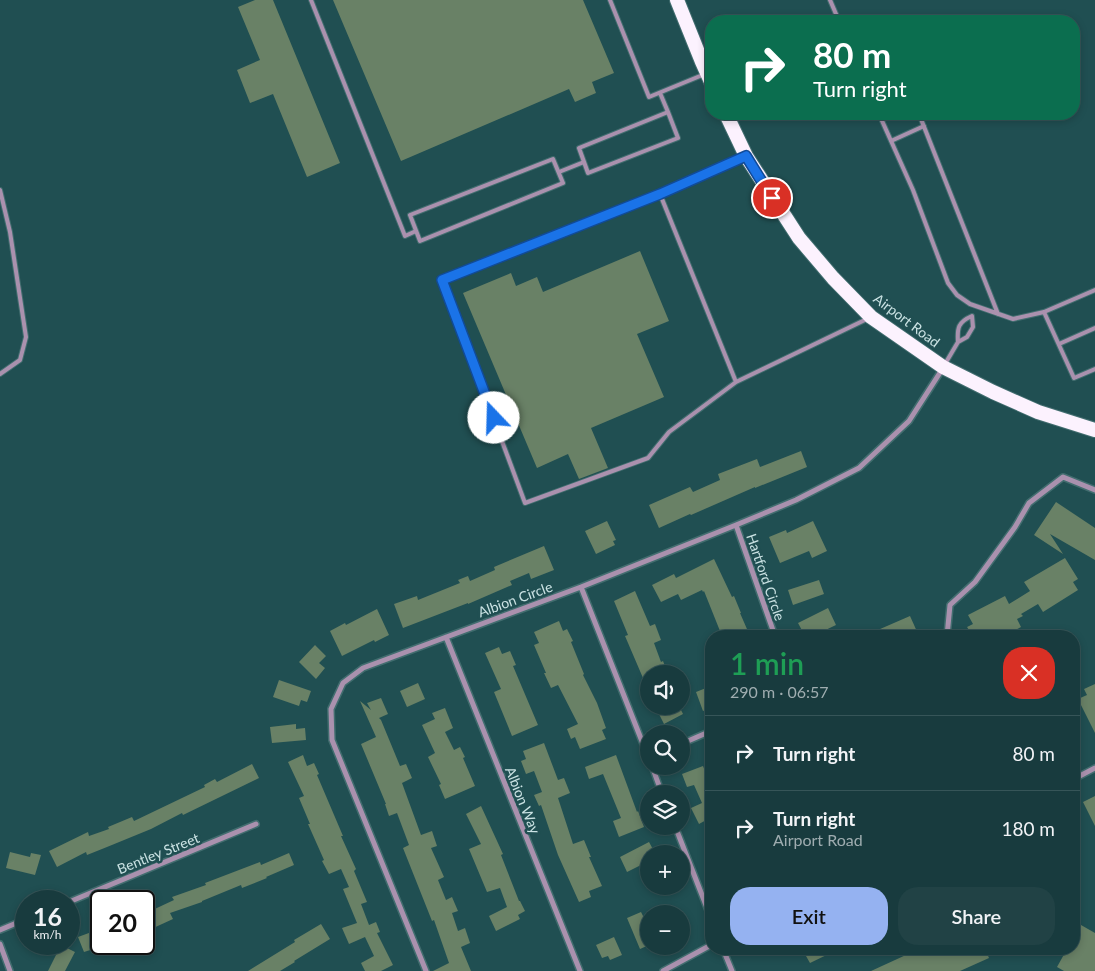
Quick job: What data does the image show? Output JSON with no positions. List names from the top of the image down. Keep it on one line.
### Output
{"streets":{"highway":["Airport Road"],"street":["Hartford Circle","Albion Circle","Albion Way","Bentley Street"]},"crossings":[["Airport Road","Albion Circle"],["Hartford Circle","Albion Circle"],["Albion Circle","Albion Way"]],"page":{"turn":["80 m","Turn right"],"heading":["1 min","290 m · 06:57"],"map_buttons":["+","−"],"list":[{"name":"Turn right","value":"80 m"},{"name":"Turn right","note":"Airport Road","value":"180 m"}],"buttons":["Exit","Share"],"speed":"16 km/h","limit":"20"}}
